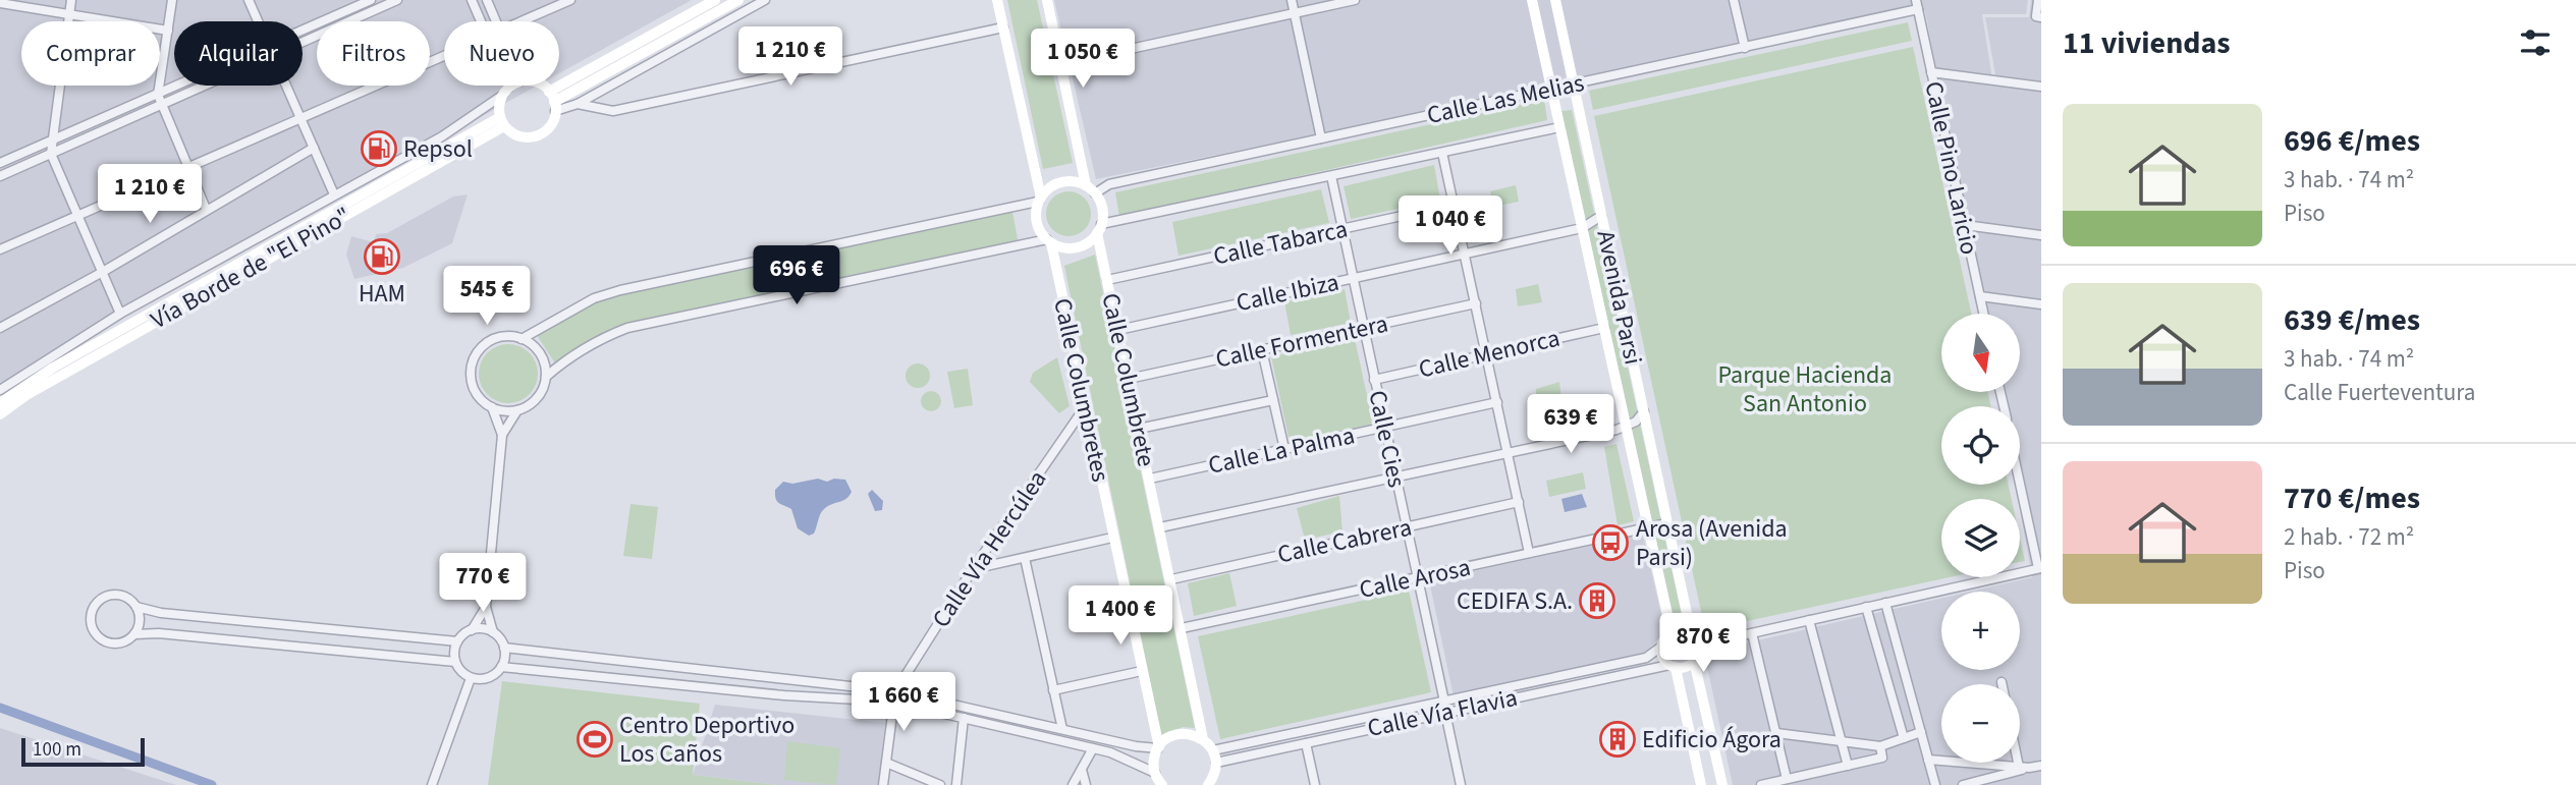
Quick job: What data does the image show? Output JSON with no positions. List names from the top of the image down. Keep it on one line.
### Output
{"streets":{"street":["Calle Las Melias","Calle Pino Laricio","Calle Tabarca","Vía Borde de \"El Pino\"","Calle Ibiza","Avenida Parsi","Calle Formentera","Calle Menorca","Calle Columbrete","Calle Columbretes","Calle Cies","Calle La Palma","Calle Cabrera","Calle Vía Hercúlea","Calle Arosa","Calle Vía Flavia"]},"crossings":[["Calle Las Melias","Calle Pino Laricio"],["Calle Las Melias","Avenida Parsi"],["Calle Las Melias","Calle Columbrete"],["Calle Las Melias","Calle Columbretes"],["Calle Las Melias","Calle Cies"],["Calle Tabarca","Calle Columbrete"],["Calle Tabarca","Calle Cies"],["Calle Ibiza","Avenida Parsi"],["Calle Ibiza","Calle Columbrete"],["Calle Ibiza","Calle Cies"],["Avenida Parsi","Calle Menorca"],["Avenida Parsi","Calle Arosa"],["Avenida Parsi","Calle Vía Flavia"],["Calle Formentera","Calle Columbrete"],["Calle Formentera","Calle Cies"],["Calle Menorca","Calle Cies"],["Calle Columbrete","Calle Columbretes"],["Calle Columbrete","Calle La Palma"],["Calle Columbrete","Calle Cabrera"],["Calle Columbrete","Calle Arosa"],["Calle Columbretes","Calle Vía Hercúlea"],["Calle Cies","Calle La Palma"],["Calle Cies","Calle Cabrera"],["Calle Cies","Calle Arosa"],["Calle Cies","Calle Vía Flavia"]],"parks":["Parque Hacienda San Antonio"],"places":{"fuel station":["Repsol","HAM"],"bus stop":["Arosa (Avenida Parsi)"],"building":["CEDIFA S.A.","Edificio Ágora"],"sports":["Centro Deportivo Los Caños"]},"scale_bar":"100 m","north":"bottom","page":{"heading":"11 viviendas","chip":["Comprar","Alquilar","Filtros","Nuevo"],"price":["1 210 €","1 050 €","1 210 €","1 040 €","696 €","545 €","639 €","770 €","1 400 €","870 €","1 660 €"],"list":[{"name":"696 €/mes","note":"3 hab. · 74 m² · Piso"},{"name":"639 €/mes","note":"3 hab. · 74 m² · Calle Fuerteventura"},{"name":"770 €/mes","note":"2 hab. · 72 m² · Piso"}],"map_buttons":["+","−"],"scale":"100 m"}}
